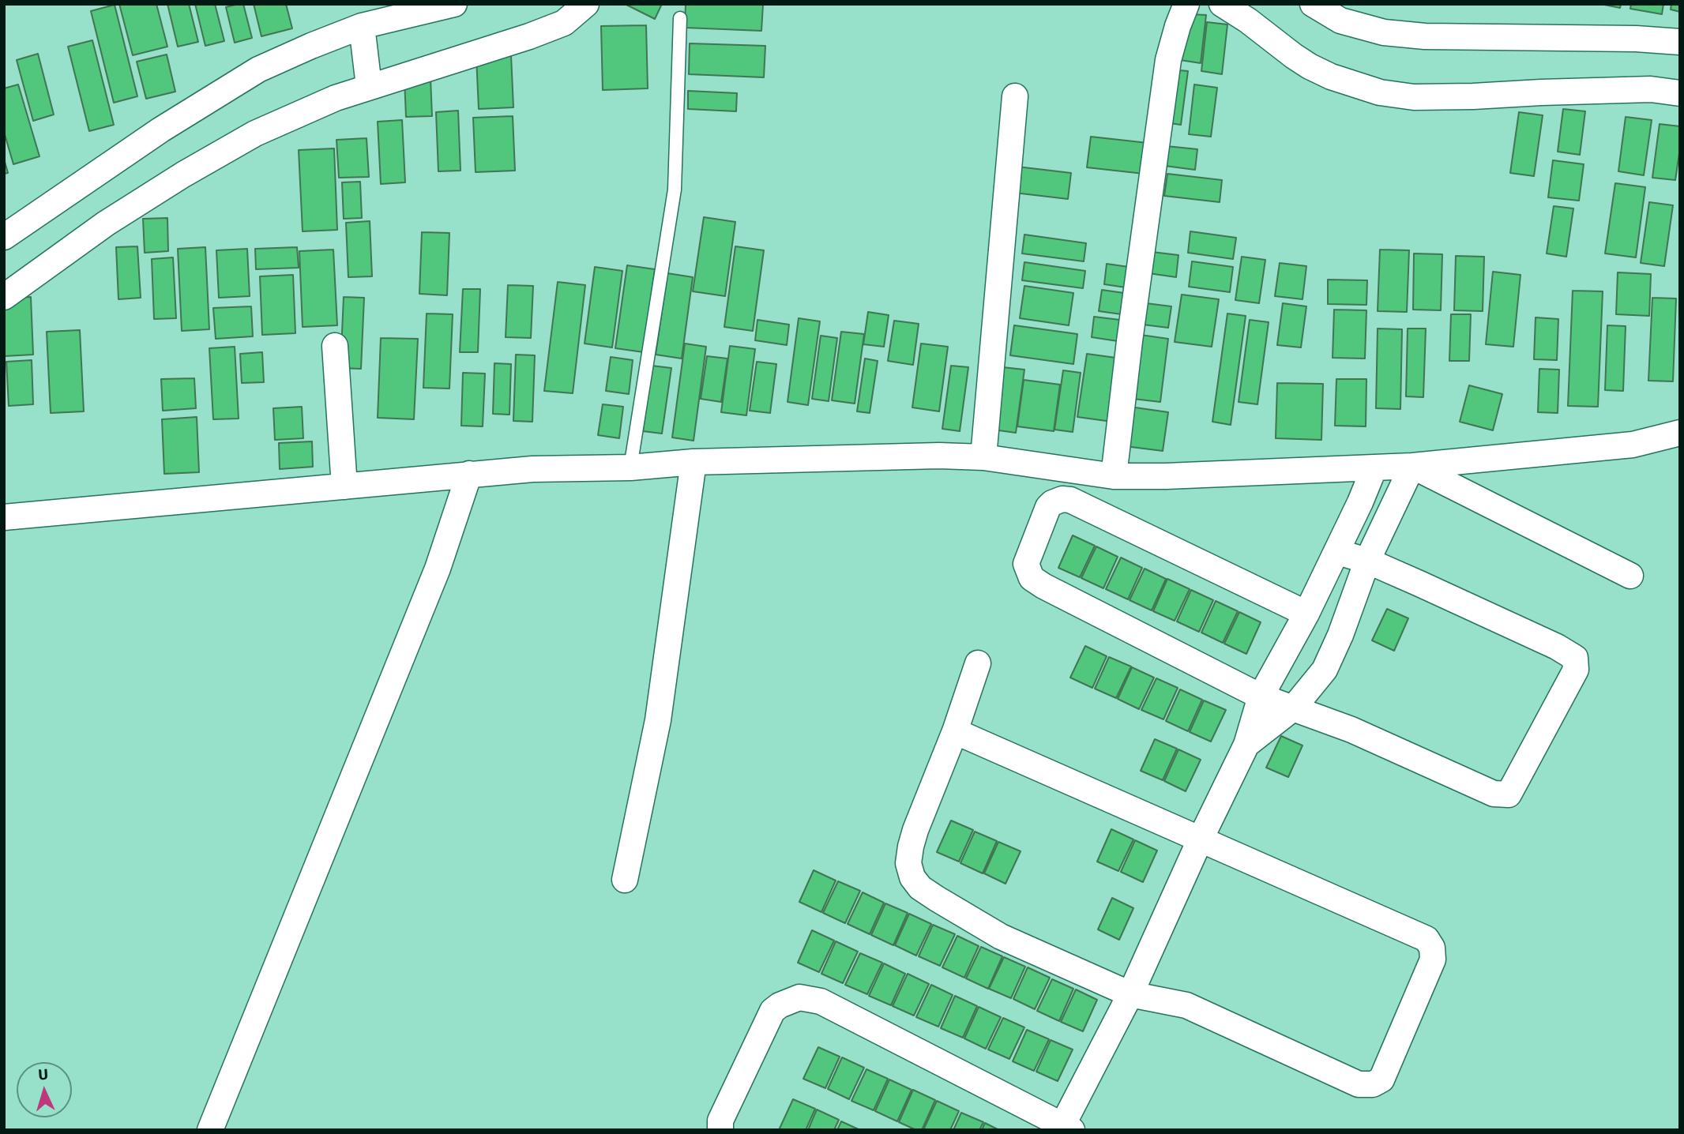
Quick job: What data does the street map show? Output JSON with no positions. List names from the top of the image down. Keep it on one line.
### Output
{"north":"top"}
